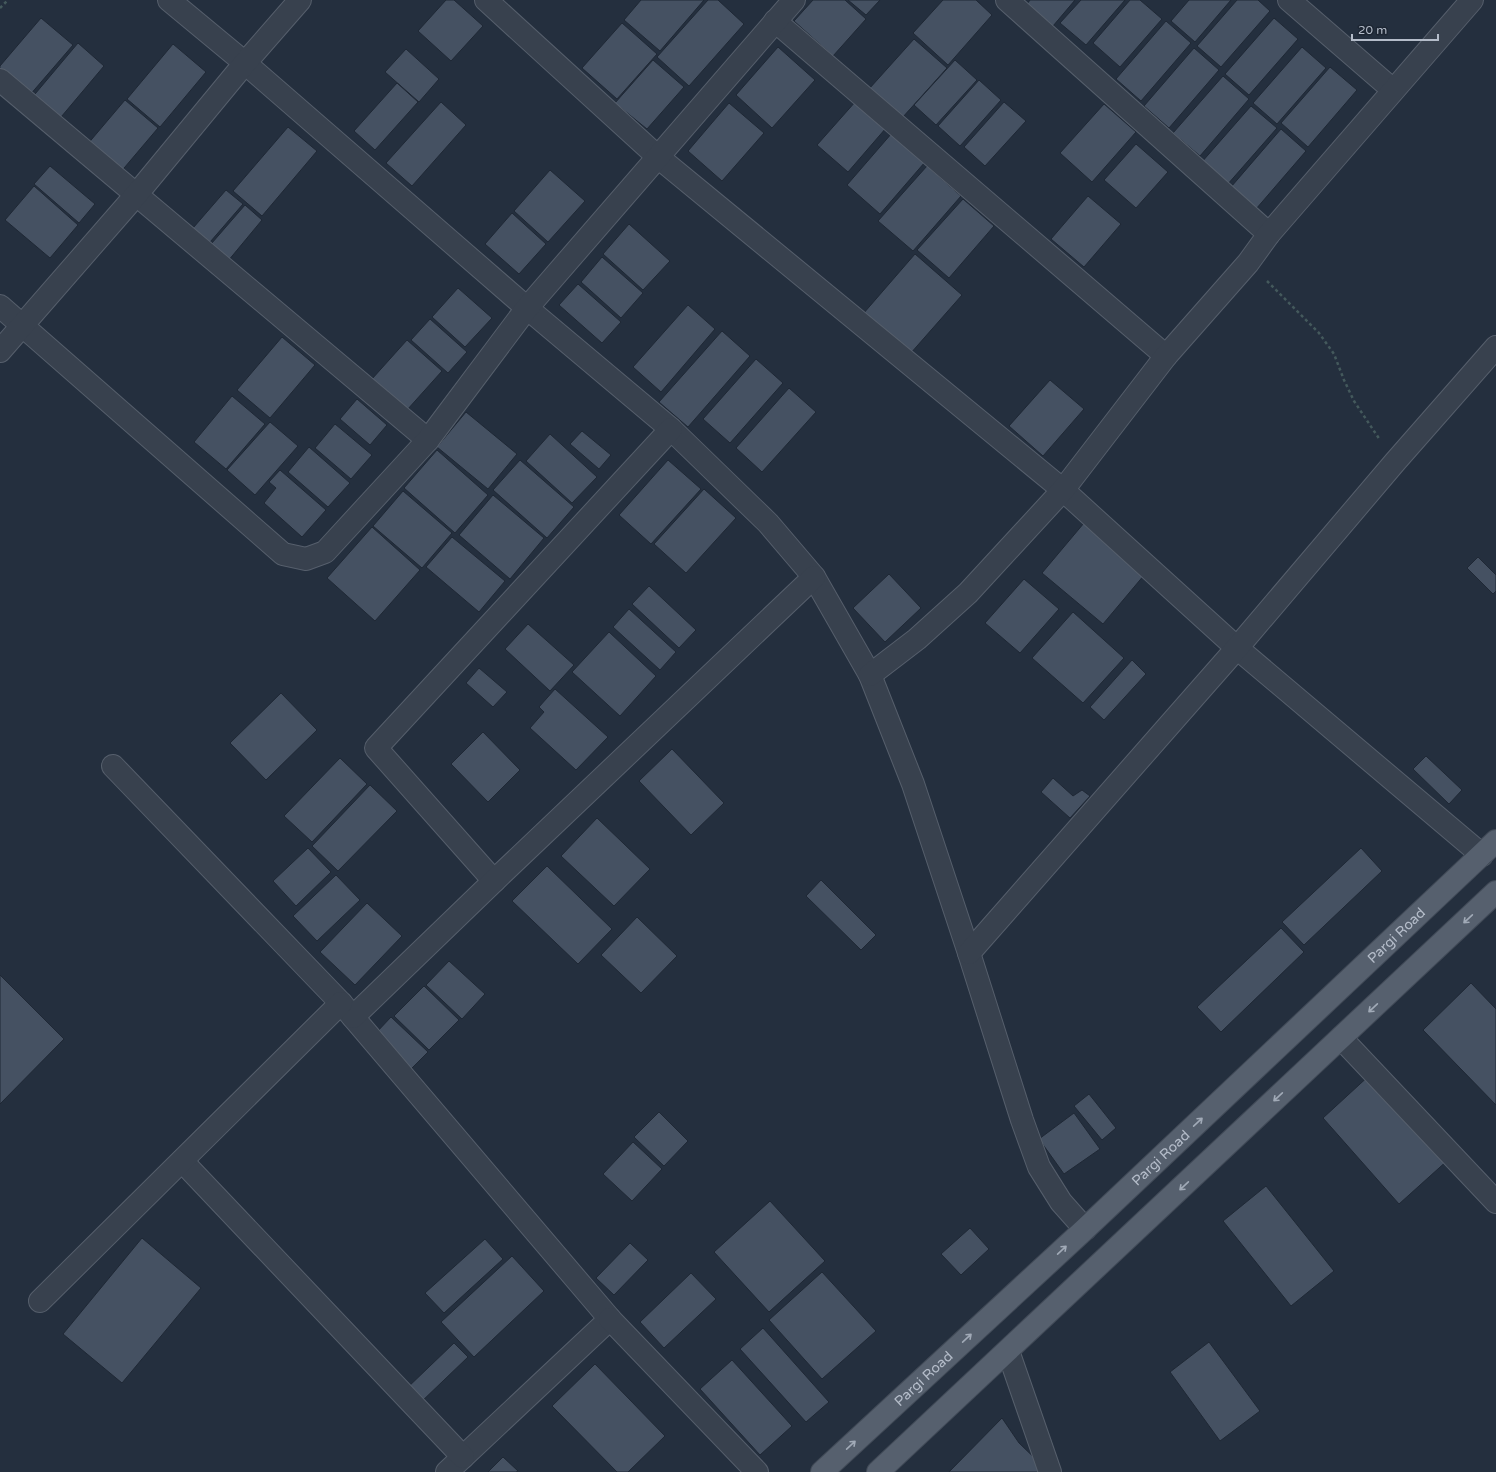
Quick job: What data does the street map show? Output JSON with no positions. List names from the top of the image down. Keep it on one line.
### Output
{"streets":{"main road":["Pargi Road"]},"scale_bar":"20 m"}
